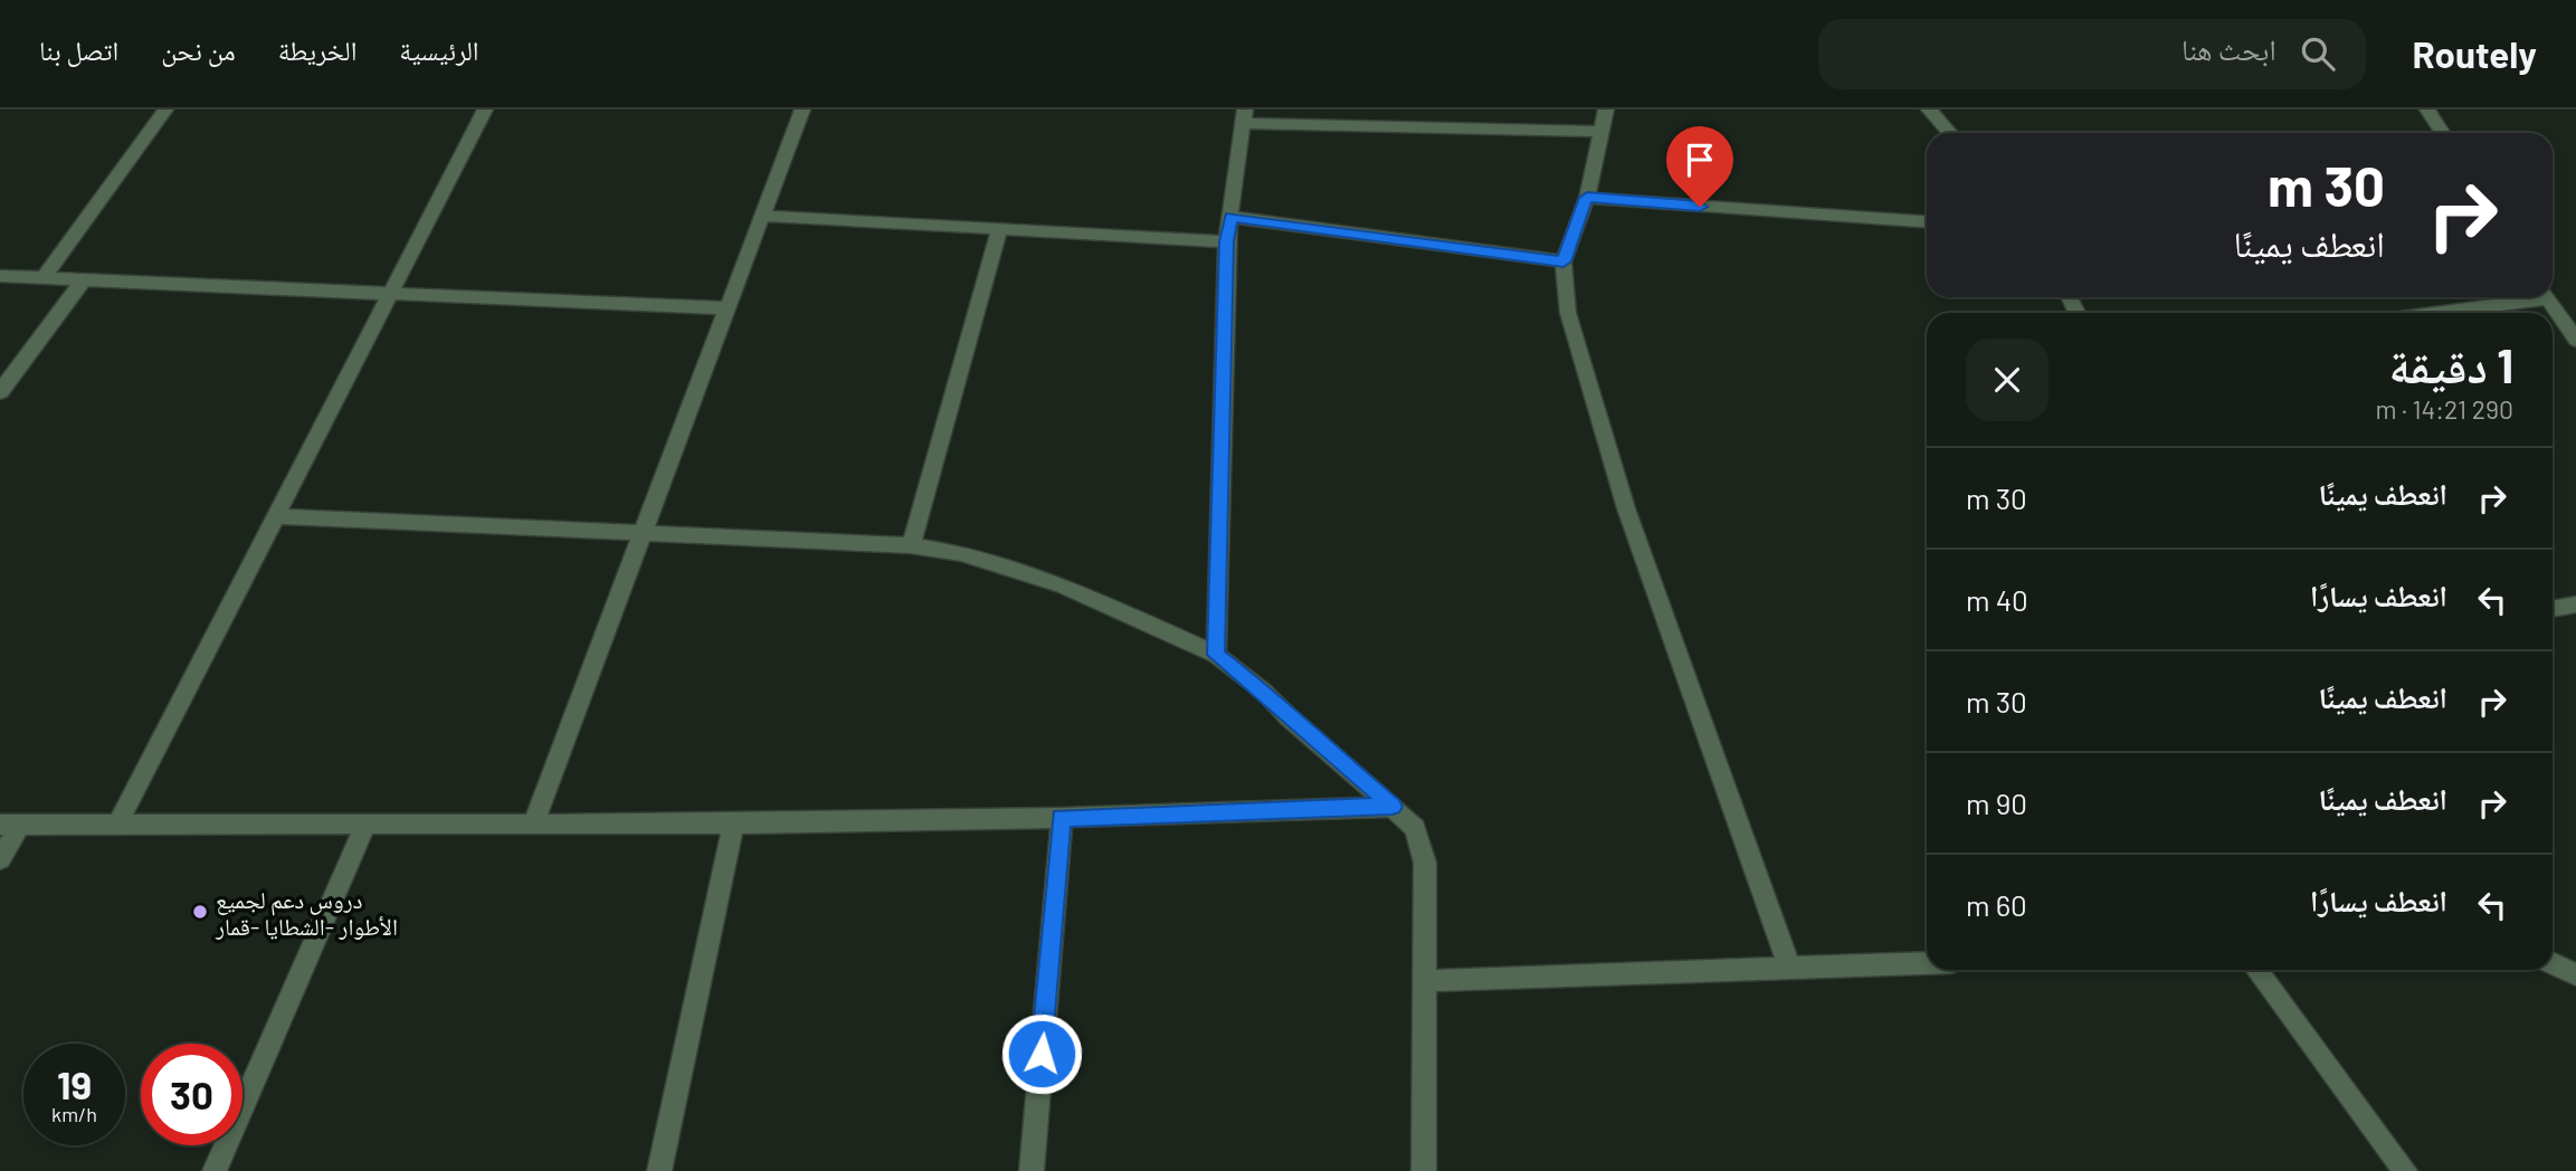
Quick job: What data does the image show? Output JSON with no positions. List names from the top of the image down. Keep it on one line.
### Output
{"places":["دروس دعم لجميع الأطوار -الشطايا -قمار"],"page":{"header":"Routely","search":"ابحث هنا","nav":["الرئيسية","الخريطة","من نحن","اتصل بنا"],"turn":["30 m","انعطف يمينًا"],"heading":["1 دقيقة","290 m · 14:21"],"list":[{"name":"انعطف يمينًا","value":"30 m"},{"name":"انعطف يسارًا","value":"40 m"},{"name":"انعطف يمينًا","value":"30 m"},{"name":"انعطف يمينًا","value":"90 m"},{"name":"انعطف يسارًا","value":"60 m"}],"speed":"19 km/h","limit":"30"}}
